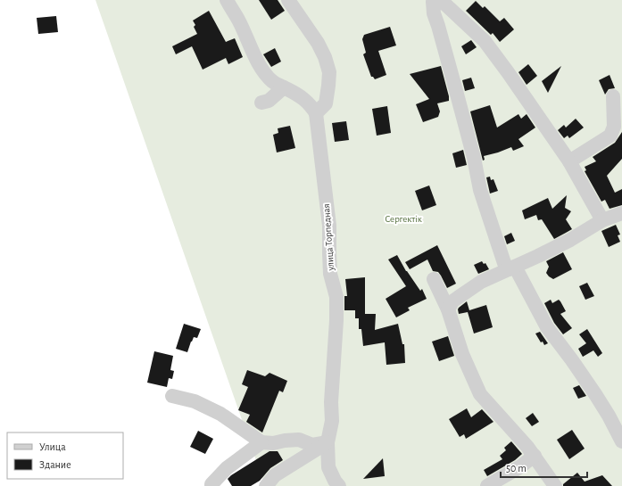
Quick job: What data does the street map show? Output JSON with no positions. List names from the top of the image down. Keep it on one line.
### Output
{"streets":{"street":["улица Торпедная"]},"parks":["Сергектік"],"legend":["Улица","Здание"],"scale_bar":"50 m"}
